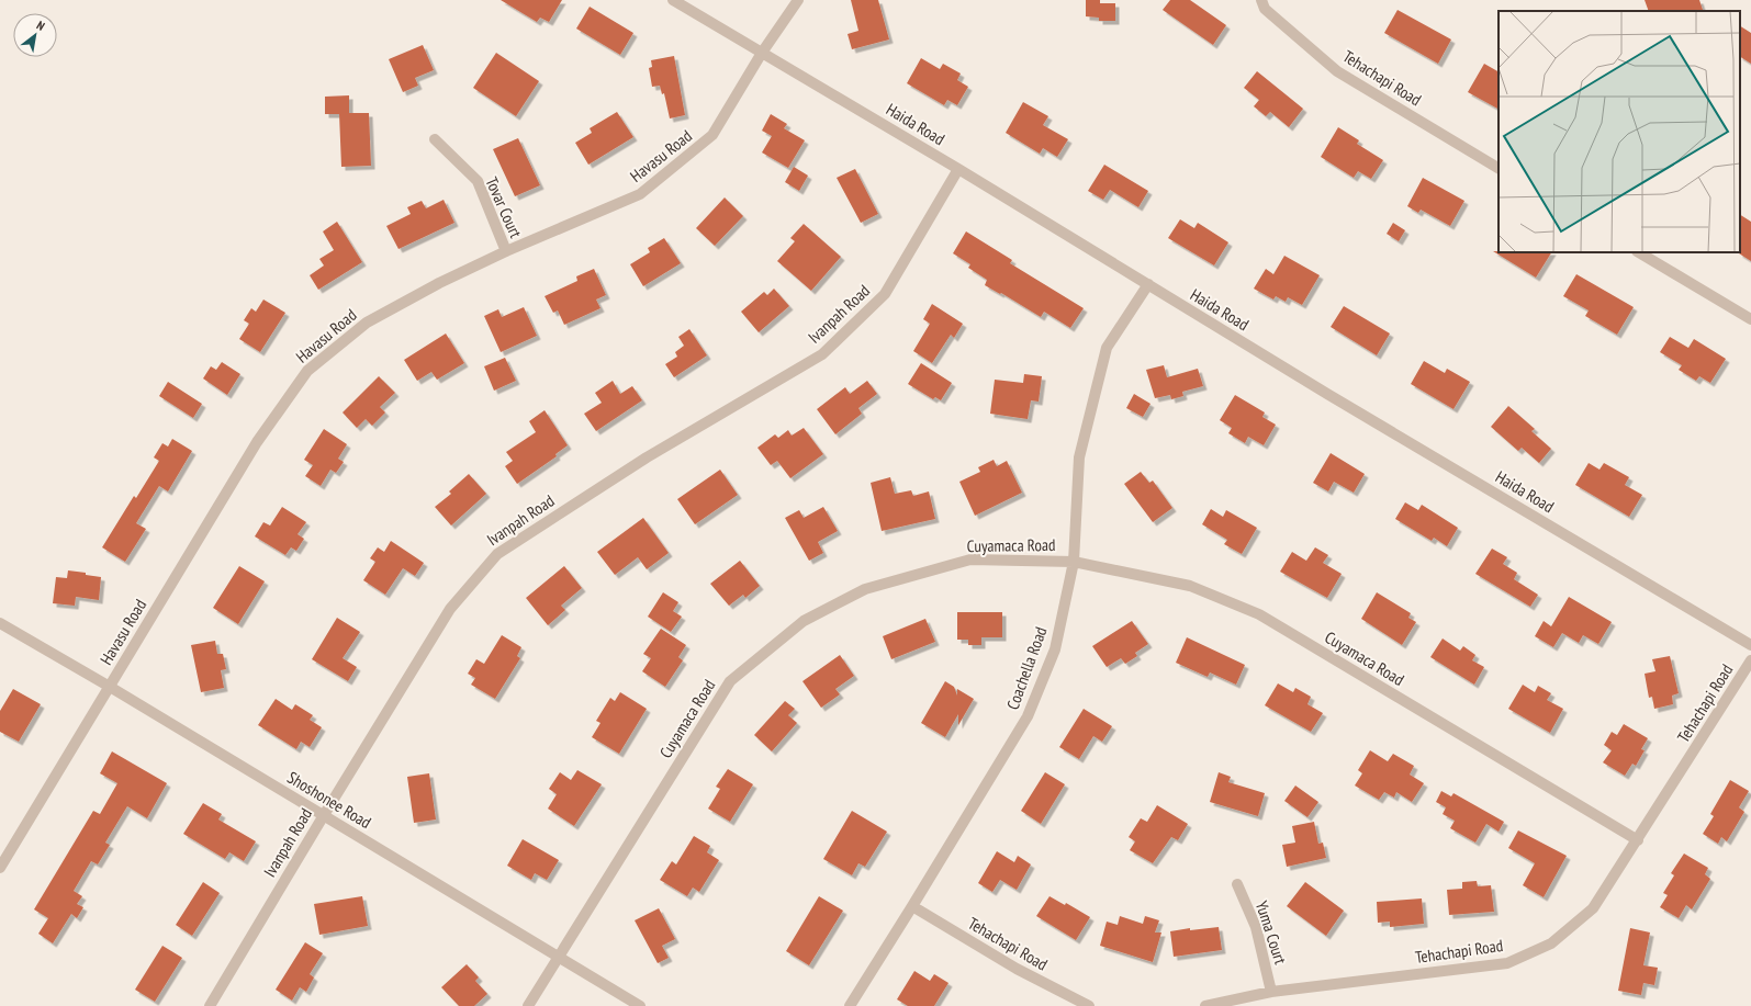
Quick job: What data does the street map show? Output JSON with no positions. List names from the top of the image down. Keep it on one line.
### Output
{"streets":{"street":["Tehachapi Road","Haida Road","Havasu Road","Tovar Court","Ivanpah Road","Cuyamaca Road","Coachella Road","Shoshonee Road","Yuma Court"]},"crossings":[["Tehachapi Road","Cuyamaca Road"],["Tehachapi Road","Coachella Road"],["Tehachapi Road","Yuma Court"],["Haida Road","Havasu Road"],["Haida Road","Ivanpah Road"],["Haida Road","Coachella Road"],["Havasu Road","Tovar Court"],["Havasu Road","Shoshonee Road"],["Ivanpah Road","Shoshonee Road"],["Cuyamaca Road","Coachella Road"],["Cuyamaca Road","Shoshonee Road"]],"north":"top right"}
